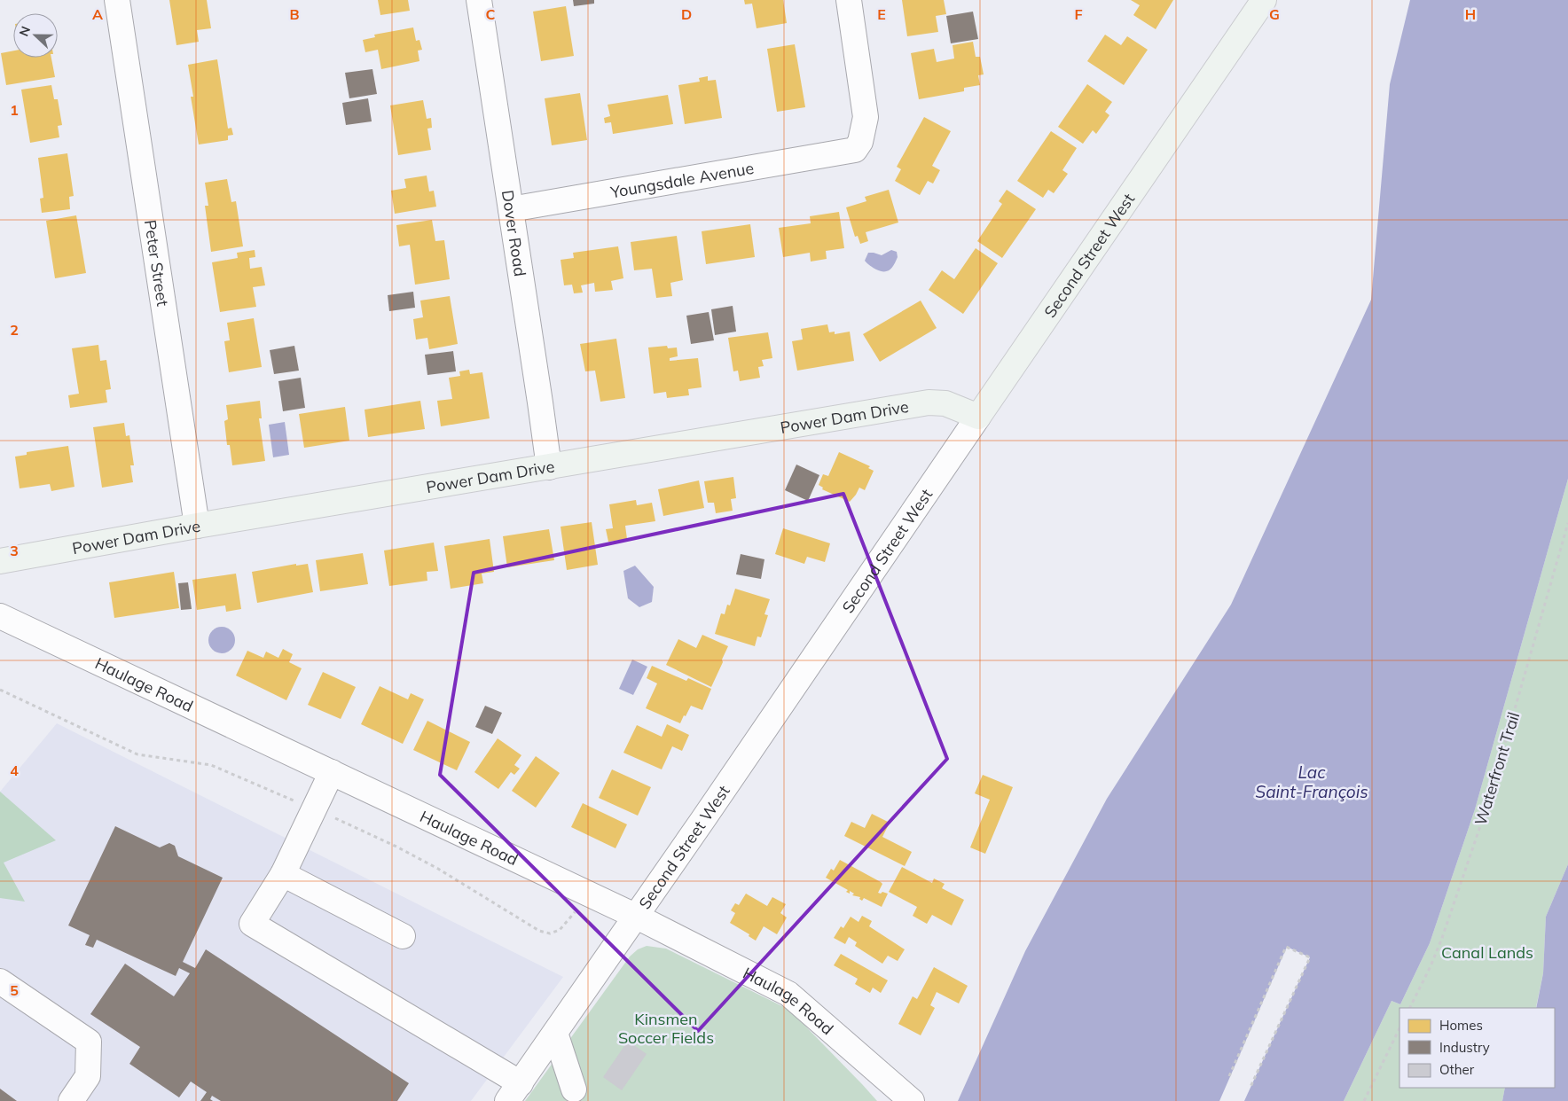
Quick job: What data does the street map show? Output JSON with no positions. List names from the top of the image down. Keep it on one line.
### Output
{"streets":{"main road":["Second Street West","Power Dam Drive"],"street":["Youngsdale Avenue","Dover Road","Peter Street","Haulage Road"],"path":["Waterfront Trail"]},"crossings":[["Youngsdale Avenue","Dover Road"],["Dover Road","Power Dam Drive"],["Second Street West","Power Dam Drive"],["Second Street West","Haulage Road"],["Peter Street","Power Dam Drive"]],"water":["Lac Saint-François"],"parks":["Canal Lands","Kinsmen Soccer Fields"],"legend":["Homes","Industry","Other"],"north":"left","grid":{"columns":["A","B","C","D","E","F","G","H"],"rows":["1","2","3","4","5"]}}
